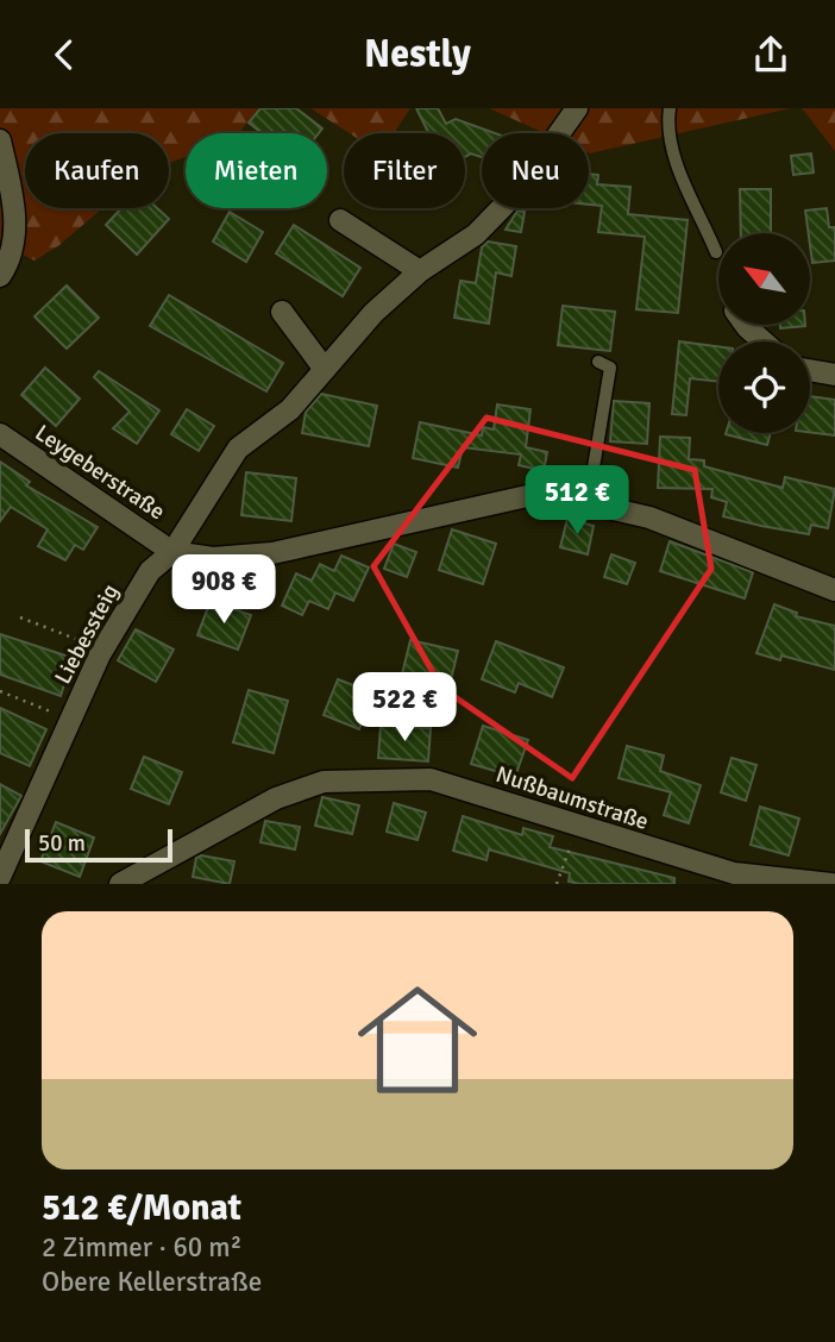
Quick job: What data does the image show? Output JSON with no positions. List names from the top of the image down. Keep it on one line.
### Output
{"streets":{"street":["Leygeberstraße","Liebessteig","Nußbaumstraße"]},"crossings":[["Leygeberstraße","Liebessteig"]],"scale_bar":"50 m","north":"top left","page":{"header":"Nestly","chip":["Kaufen","Mieten","Filter","Neu"],"price":["512 €","908 €","522 €"],"scale":"50 m","list":[{"name":"512 €/Monat","note":"2 Zimmer · 60 m² · Obere Kellerstraße"}]}}
